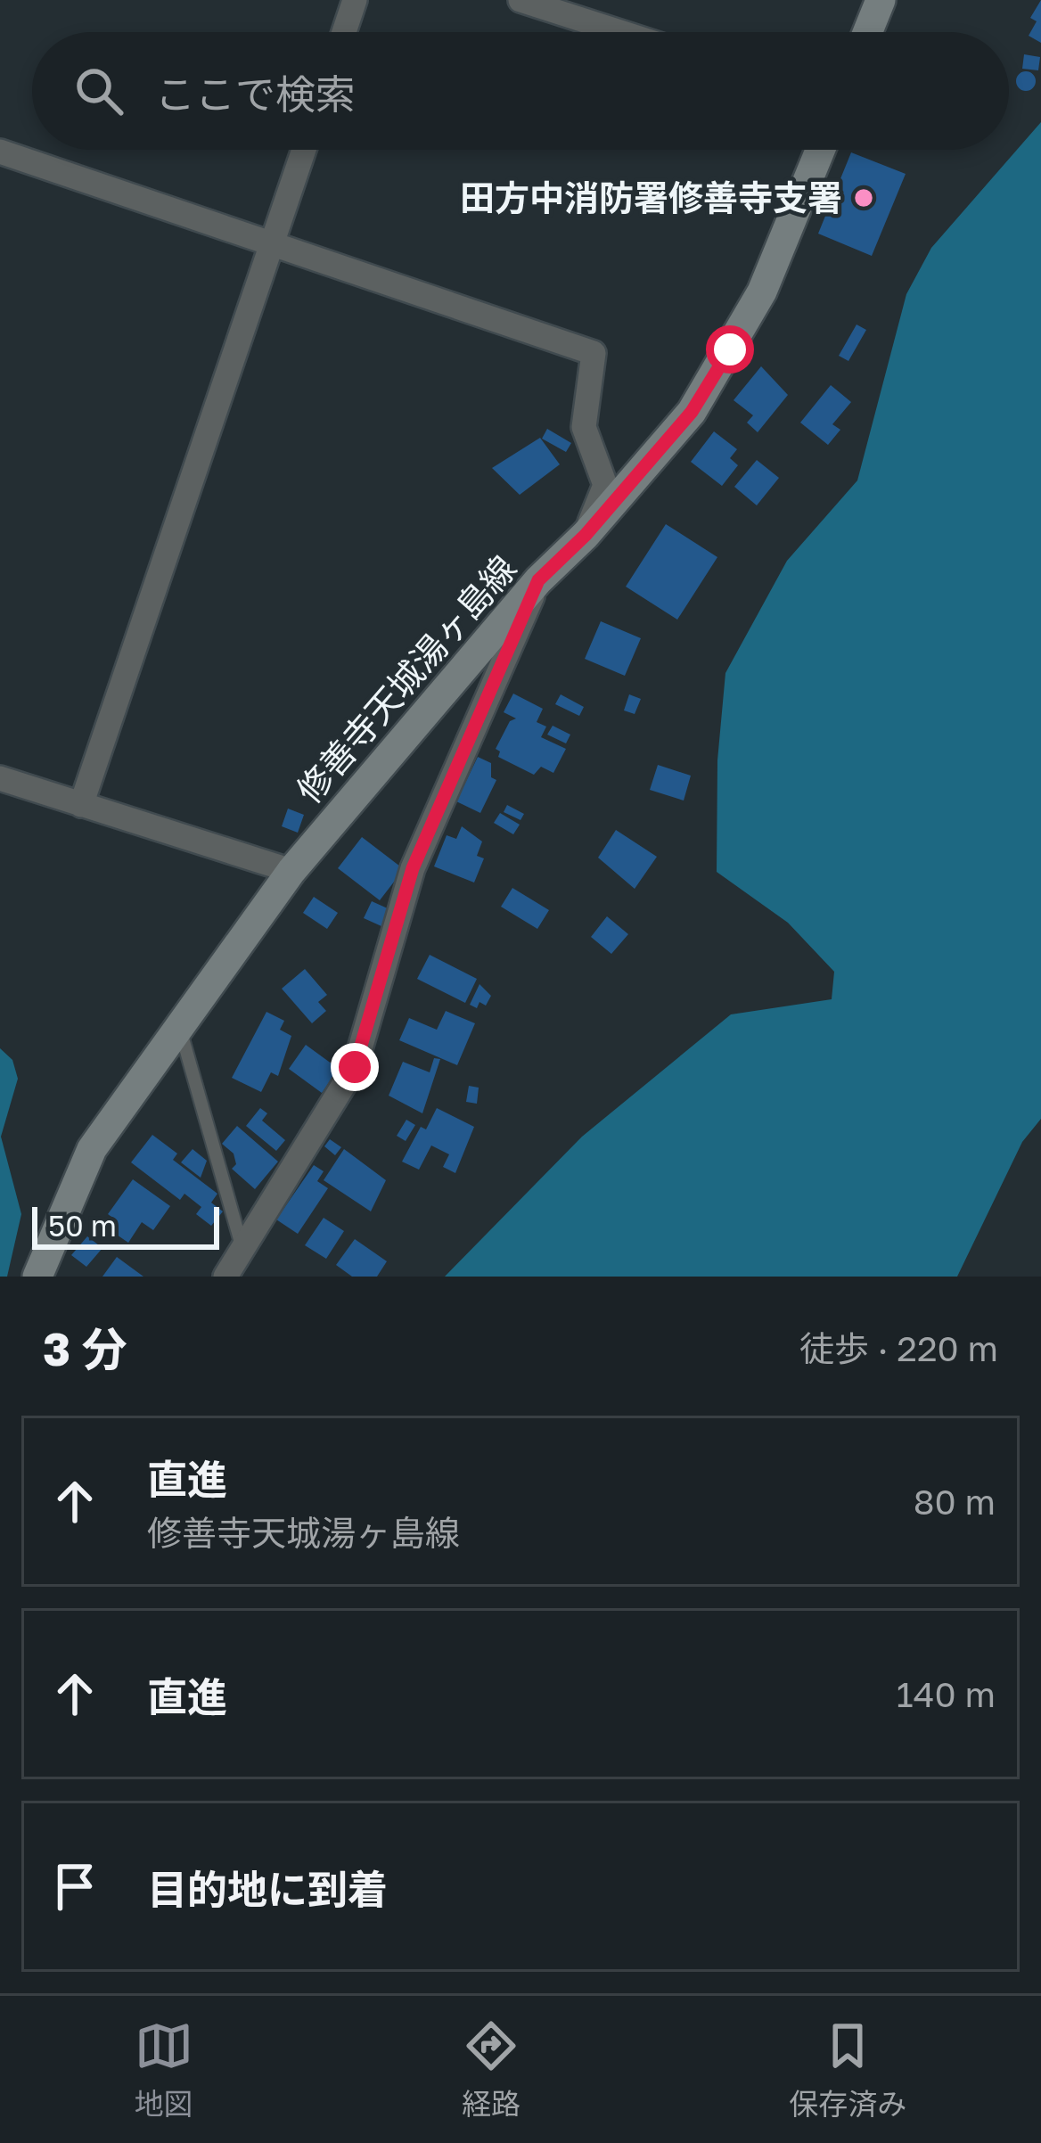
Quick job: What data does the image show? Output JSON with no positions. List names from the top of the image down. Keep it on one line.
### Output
{"streets":{"main road":["修善寺天城湯ヶ島線"]},"places":["田方中消防署修善寺支署"],"scale_bar":"50 m","page":{"search":"ここで検索","scale":"50 m","heading":["3 分","徒歩 · 220 m"],"list":[["直進","修善寺天城湯ヶ島線","80 m"],["直進","140 m"],"目的地に到着"],"nav":["地図","経路","保存済み"]}}
